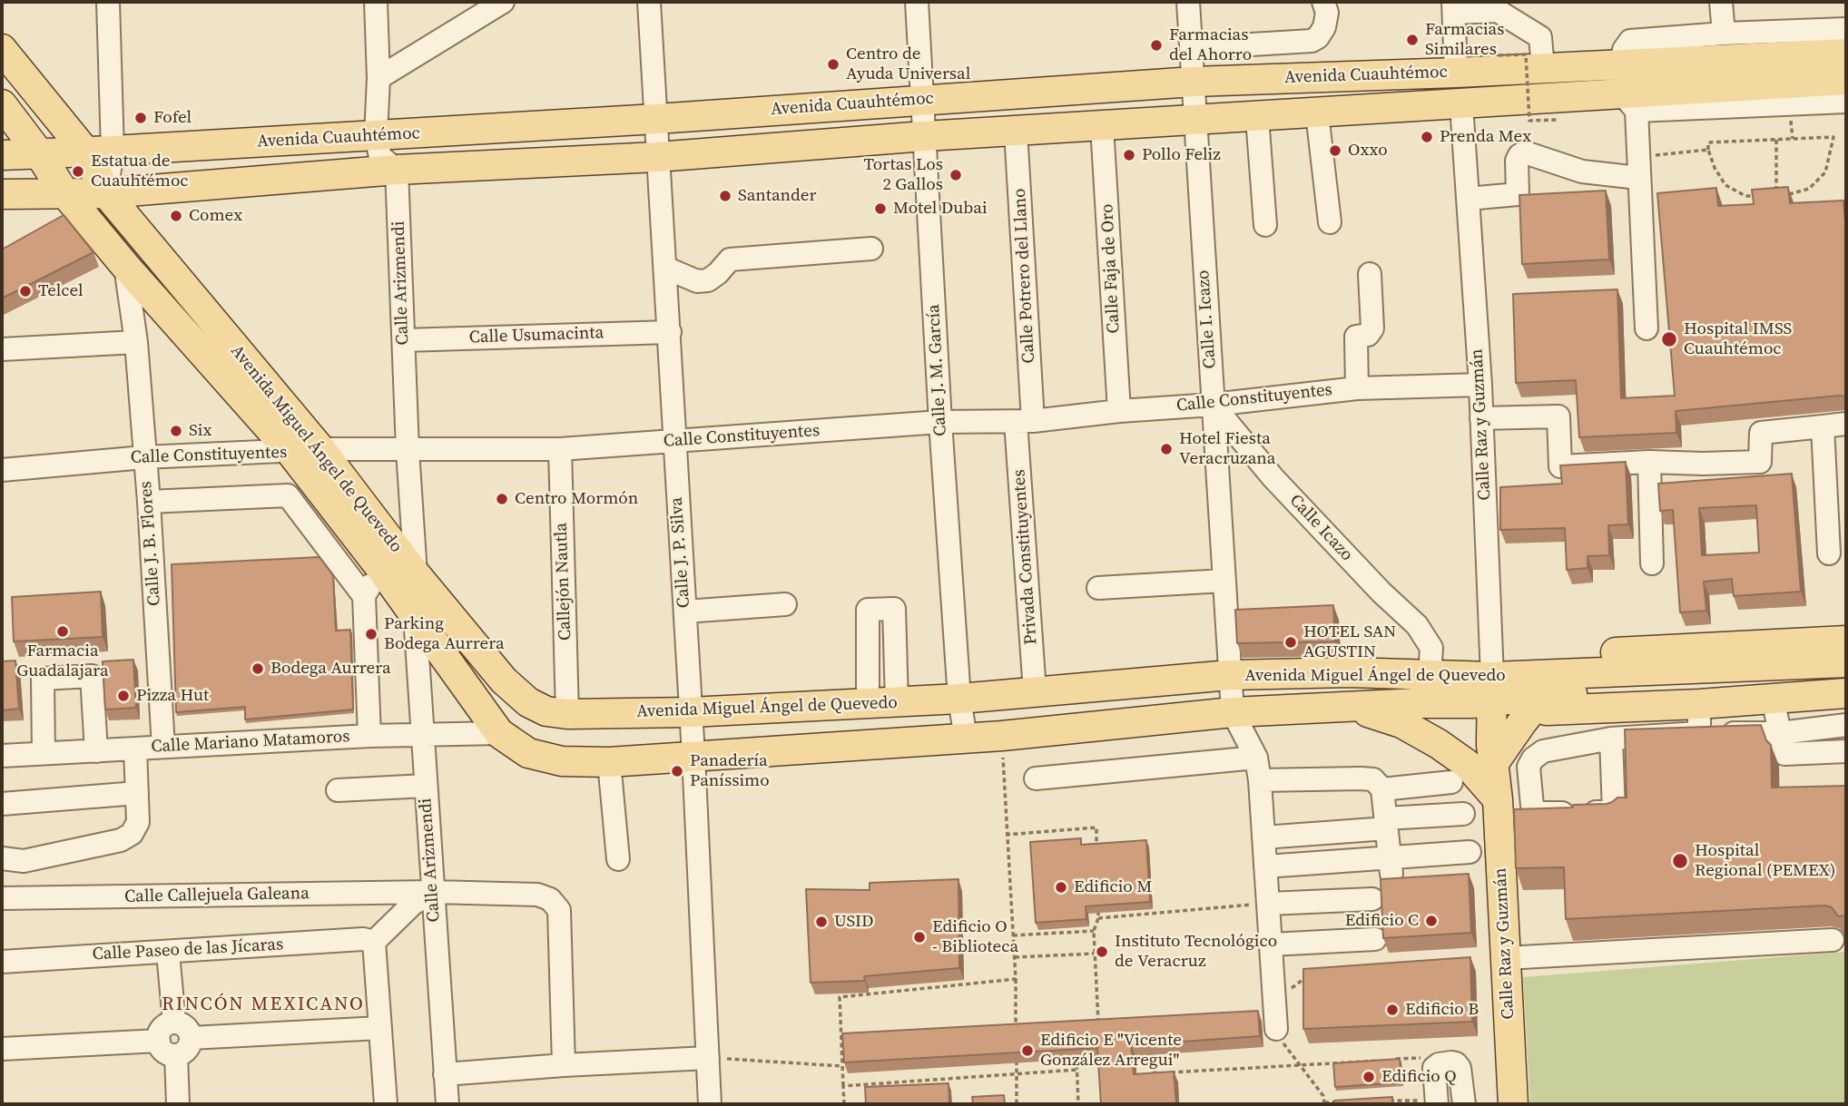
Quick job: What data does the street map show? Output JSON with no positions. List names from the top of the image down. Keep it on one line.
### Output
{"streets":{"main road":["Avenida Cuauhtémoc","Calle Raz y Guzmán","Avenida Miguel Ángel de Quevedo"],"street":["Calle Faja de Oro","Calle Potrero del Llano","Calle Arizmendi","Calle I. Icazo","Calle Usumacinta","Calle J. M. García","Calle Constituyentes","Calle Icazo","Calle J. B. Flores","Calle J. P. Silva","Privada Constituyentes","Callejón Nautla","Calle Mariano Matamoros","Calle Callejuela Galeana","Calle Paseo de las Jícaras"]},"crossings":[["Avenida Cuauhtémoc","Calle Faja de Oro"],["Avenida Cuauhtémoc","Calle Potrero del Llano"],["Avenida Cuauhtémoc","Calle Arizmendi"],["Avenida Cuauhtémoc","Calle I. Icazo"],["Avenida Cuauhtémoc","Calle J. M. García"],["Avenida Cuauhtémoc","Calle Raz y Guzmán"],["Avenida Cuauhtémoc","Avenida Miguel Ángel de Quevedo"],["Avenida Cuauhtémoc","Calle J. P. Silva"],["Calle Faja de Oro","Calle Constituyentes"],["Calle Potrero del Llano","Calle Constituyentes"],["Calle Potrero del Llano","Privada Constituyentes"],["Calle Arizmendi","Calle Usumacinta"],["Calle Arizmendi","Calle Constituyentes"],["Calle Arizmendi","Avenida Miguel Ángel de Quevedo"],["Calle Arizmendi","Calle Mariano Matamoros"],["Calle Arizmendi","Calle Callejuela Galeana"],["Calle I. Icazo","Calle Constituyentes"],["Calle I. Icazo","Avenida Miguel Ángel de Quevedo"],["Calle I. Icazo","Calle Icazo"],["Calle Usumacinta","Calle J. P. Silva"],["Calle J. M. García","Calle Constituyentes"],["Calle J. M. García","Avenida Miguel Ángel de Quevedo"],["Calle Constituyentes","Calle Raz y Guzmán"],["Calle Constituyentes","Avenida Miguel Ángel de Quevedo"],["Calle Constituyentes","Calle Icazo"],["Calle Constituyentes","Calle J. B. Flores"],["Calle Constituyentes","Calle J. P. Silva"],["Calle Constituyentes","Privada Constituyentes"],["Calle Constituyentes","Callejón Nautla"],["Calle Raz y Guzmán","Avenida Miguel Ángel de Quevedo"],["Avenida Miguel Ángel de Quevedo","Calle Icazo"],["Avenida Miguel Ángel de Quevedo","Calle J. B. Flores"],["Avenida Miguel Ángel de Quevedo","Calle J. P. Silva"],["Avenida Miguel Ángel de Quevedo","Privada Constituyentes"],["Avenida Miguel Ángel de Quevedo","Callejón Nautla"],["Avenida Miguel Ángel de Quevedo","Calle Mariano Matamoros"],["Calle J. B. Flores","Calle Mariano Matamoros"]],"districts":["RINCÓN MEXICANO"],"places":["Farmacias Similares","Farmacias del Ahorro","Centro de Ayuda Universal","Fofel","Prenda Mex","Oxxo","Pollo Feliz","Estatua de Cuauhtémoc","Tortas Los 2 Gallos","Santander","Motel Dubai","Comex","Telcel","Hospital IMSS Cuauhtémoc","Six","Hotel Fiesta Veracruzana","Centro Mormón","Farmacia Guadalajara","Parking Bodega Aurrera","HOTEL SAN AGUSTIN","Bodega Aurrera","Pizza Hut","Panadería Paníssimo","Hospital Regional (PEMEX)","Edificio M","Edificio C","USID","Edificio O - Biblioteca","Instituto Tecnológico de Veracruz","Edificio B","Edificio E \"Vicente González Arregui\"","Edificio Q"]}
